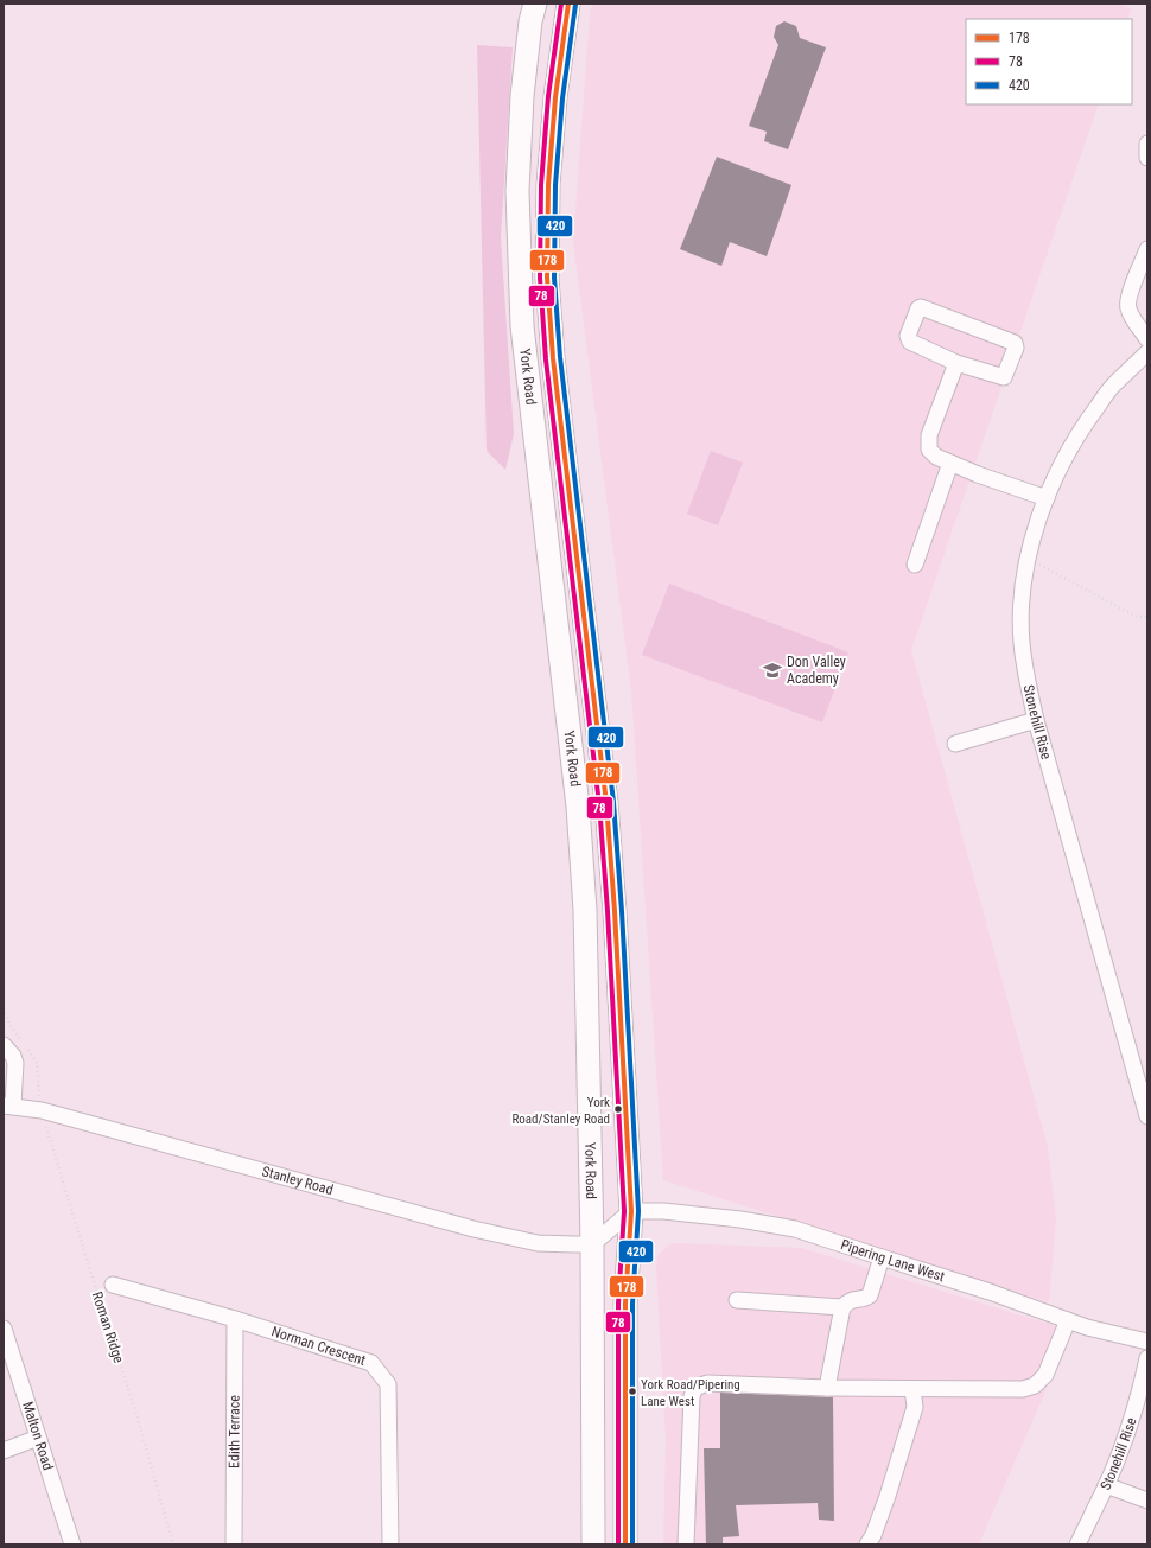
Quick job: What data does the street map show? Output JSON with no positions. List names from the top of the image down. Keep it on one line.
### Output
{"streets":{"highway":["York Road"],"street":["Stonehill Rise","Stanley Road","Pipering Lane West","Norman Crescent","Edith Terrace","Malton Road"],"path":["Roman Ridge"]},"crossings":[["York Road","Stanley Road"],["York Road","Pipering Lane West"],["Stanley Road","Roman Ridge"],["Norman Crescent","Edith Terrace"]],"places":{"school or university":["Don Valley Academy"],"other":["York Road/Stanley Road","York Road/Pipering Lane West"]},"lines":["transit line 178","transit line 78","transit line 420"],"legend":["178","78","420"]}
